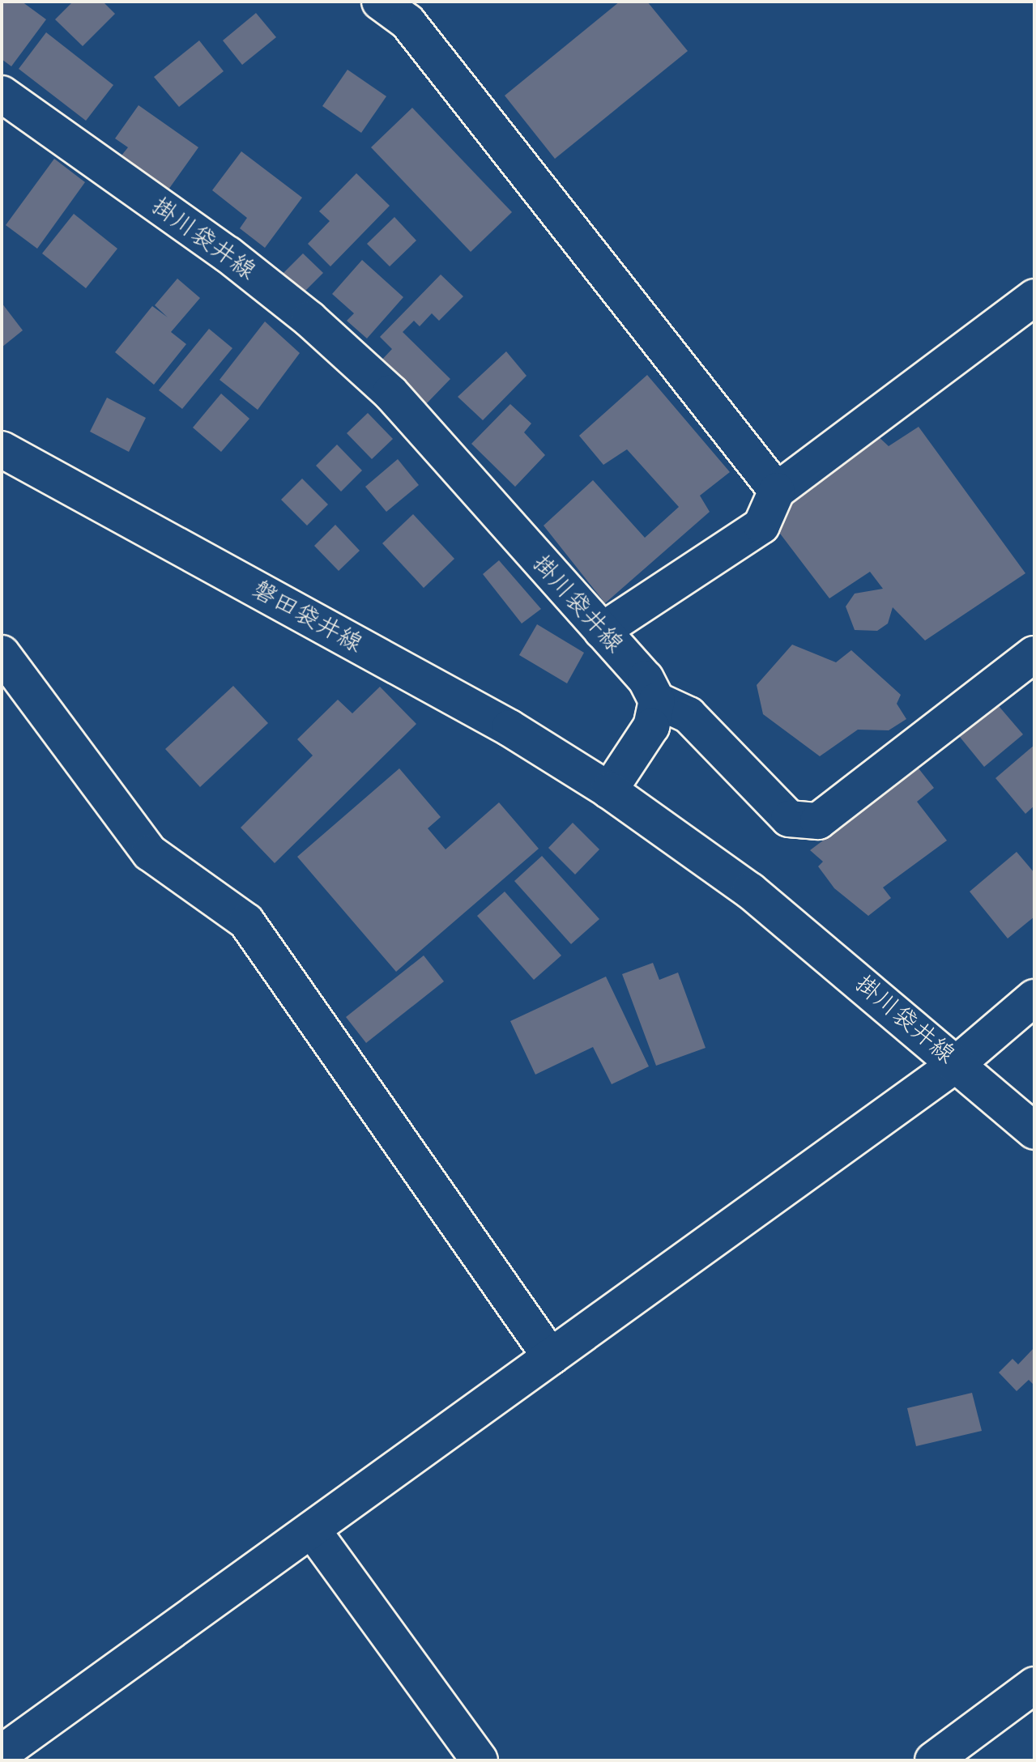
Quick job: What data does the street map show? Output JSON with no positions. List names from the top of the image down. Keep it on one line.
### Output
{"streets":{"street":["掛川袋井線","磐田袋井線"]},"crossings":[["掛川袋井線","磐田袋井線"]]}
